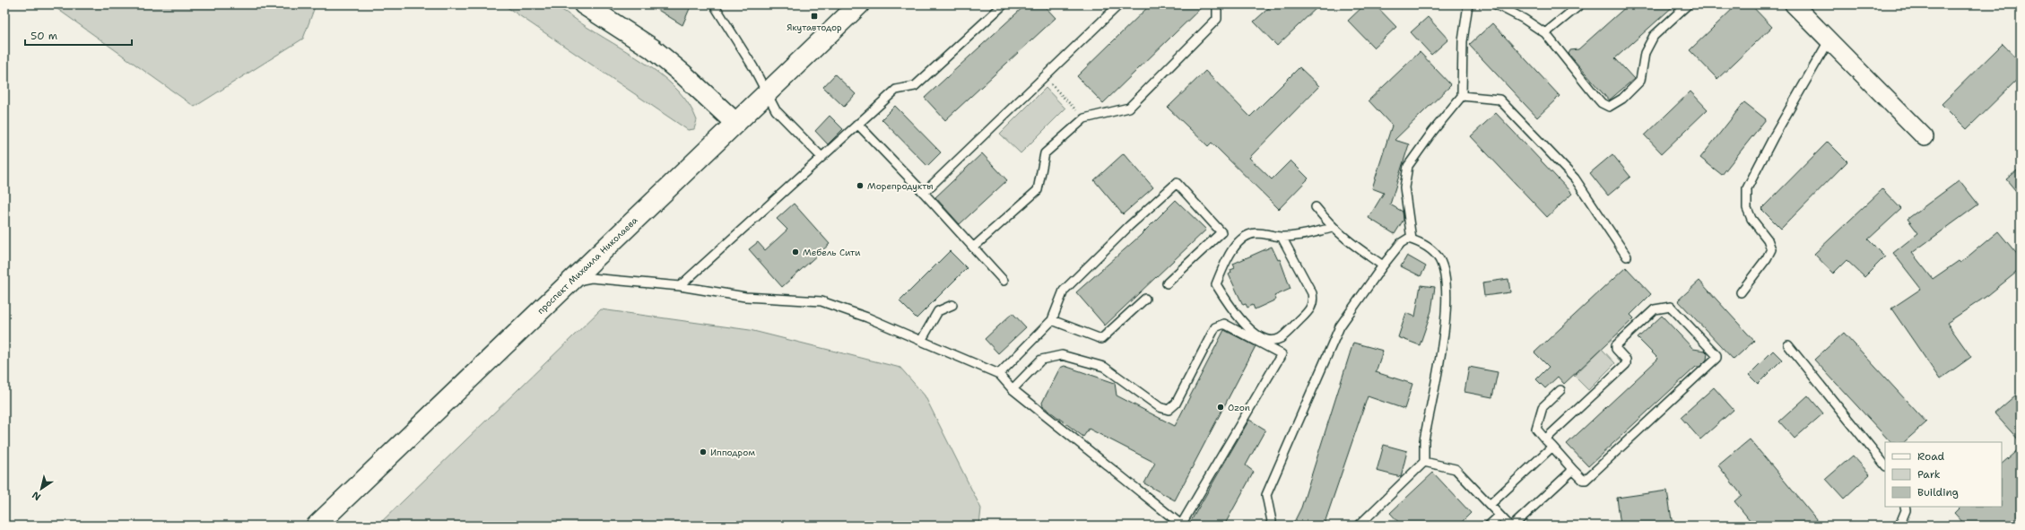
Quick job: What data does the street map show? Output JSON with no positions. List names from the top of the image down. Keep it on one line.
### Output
{"streets":{"main road":["проспект Михаила Николаева"]},"places":{"transit":["Якутавтодор"],"other":["Морепродукты","Мебель Сити","Ozon","Ипподром"]},"legend":["Road","Park","Building"],"scale_bar":"50 m","north":"bottom left"}
